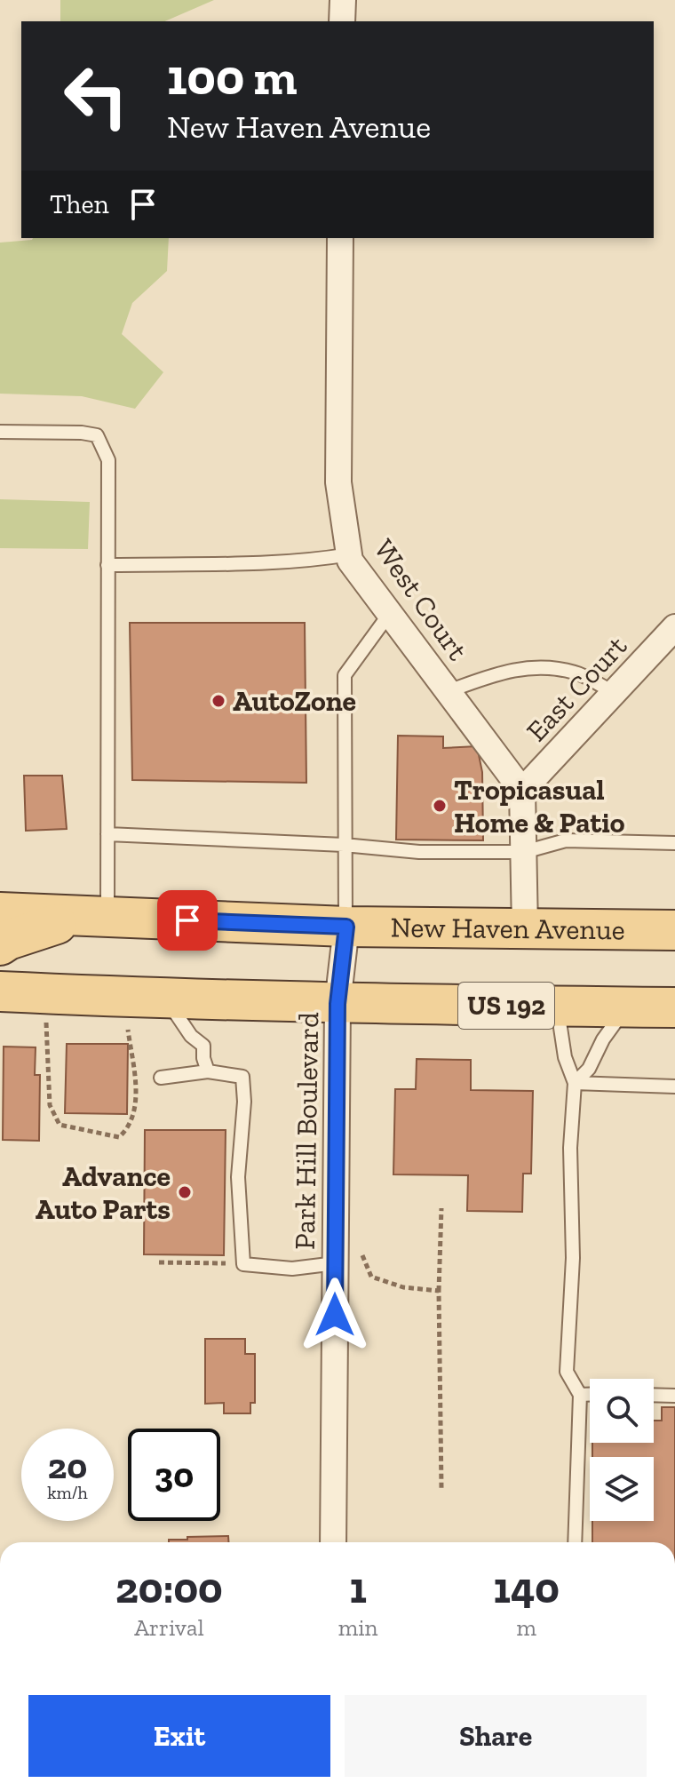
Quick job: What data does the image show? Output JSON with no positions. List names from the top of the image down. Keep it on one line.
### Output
{"streets":{"main road":["New Haven Avenue","US 192"],"street":["West Court","East Court","Park Hill Boulevard"]},"crossings":[["West Court","East Court"],["New Haven Avenue","Park Hill Boulevard"],["US 192","Park Hill Boulevard"]],"places":["AutoZone","Tropicasual Home & Patio","Advance Auto Parts"],"page":{"turn":["100 m","New Haven Avenue"],"then":"Then","speed":"20 km/h","limit":"30","eta":["20:00","Arrival","1","min","140","m"],"buttons":["Exit","Share"]}}
